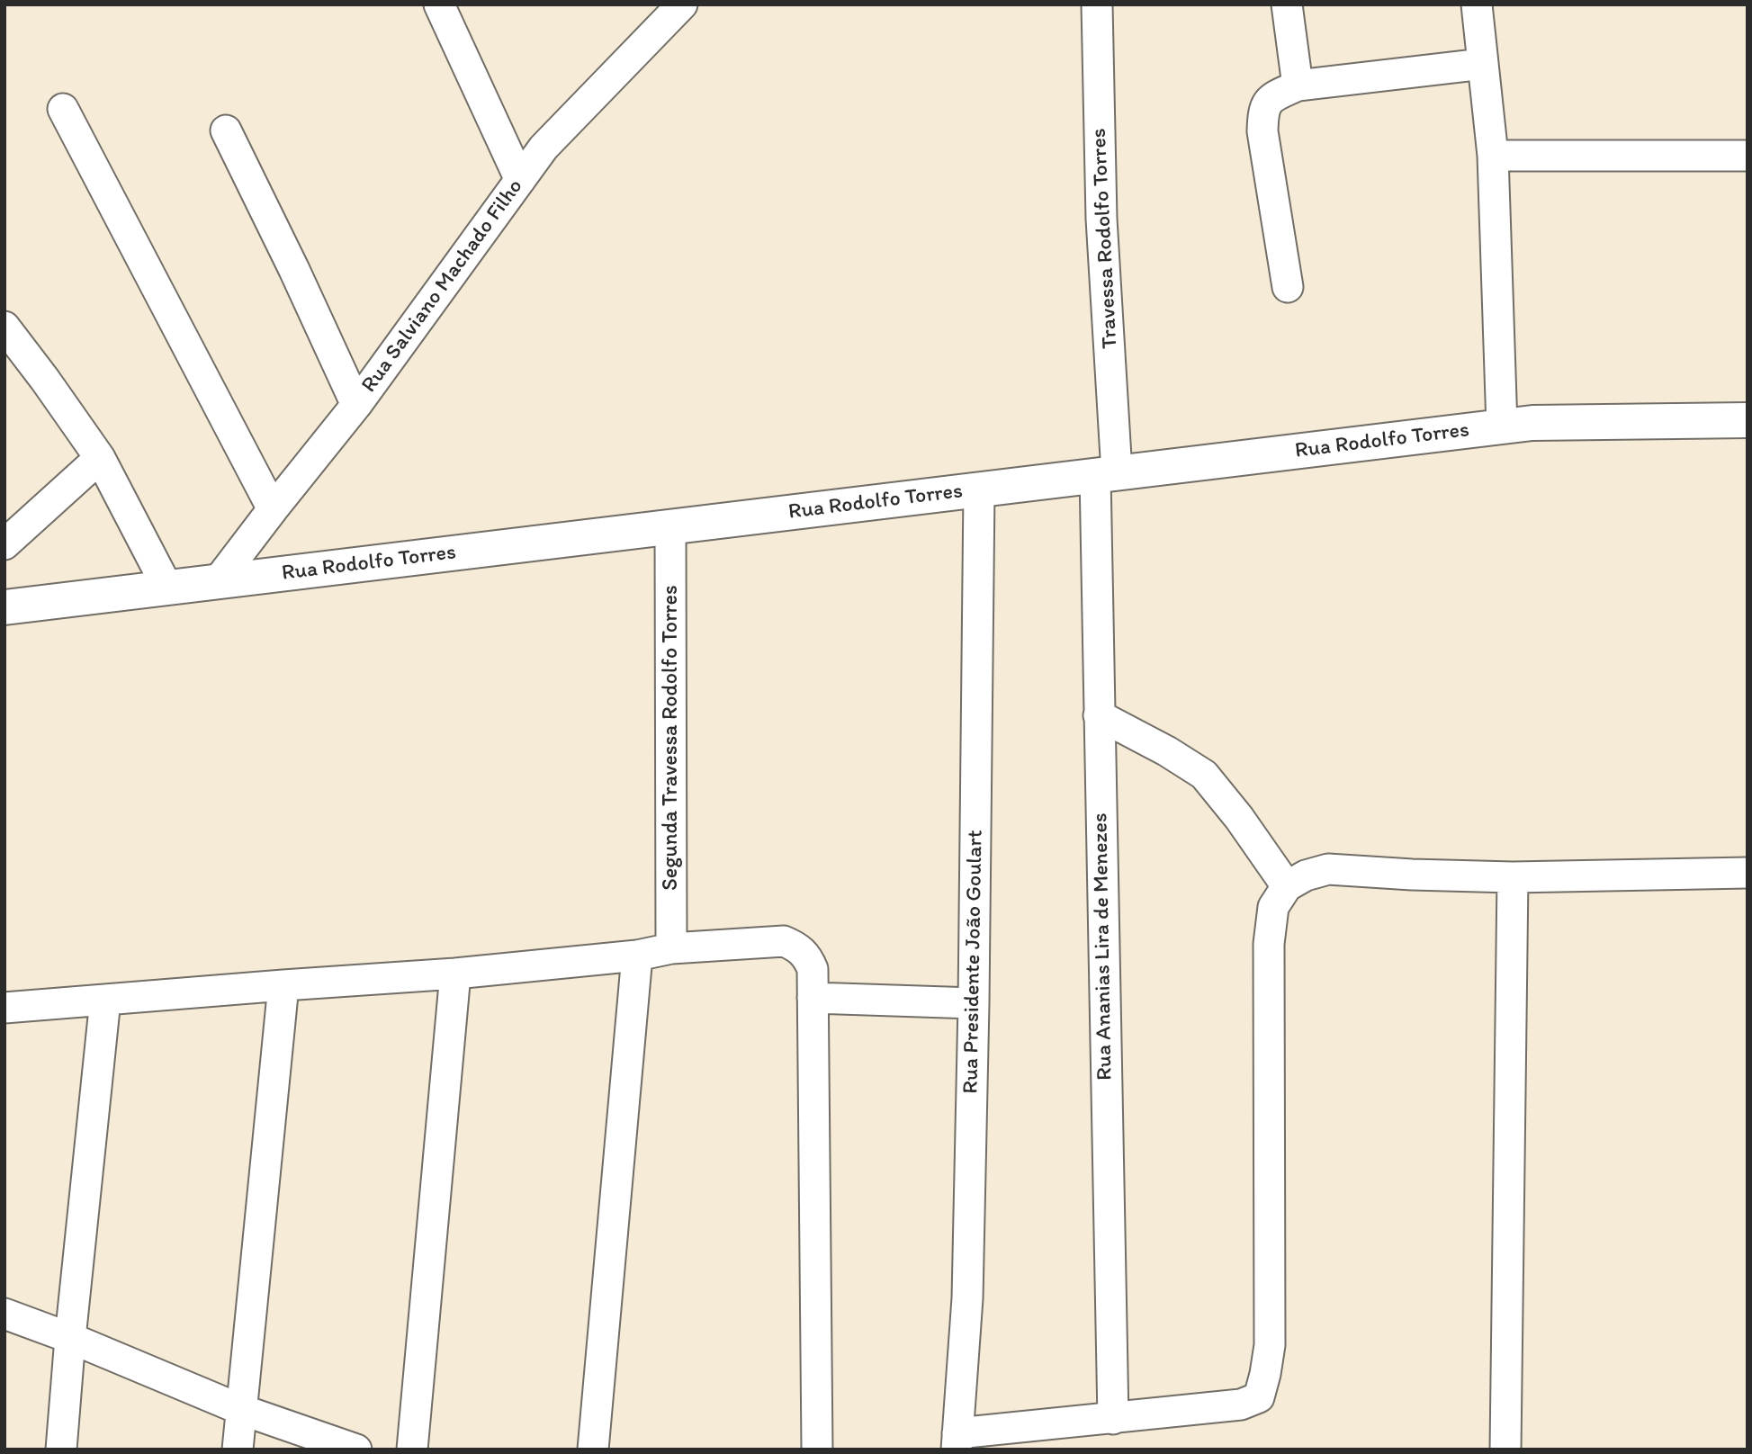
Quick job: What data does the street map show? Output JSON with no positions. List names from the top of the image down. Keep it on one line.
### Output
{"streets":{"main road":["Rua Rodolfo Torres"],"street":["Travessa Rodolfo Torres","Rua Salviano Machado Filho","Segunda Travessa Rodolfo Torres","Rua Ananias Lira de Menezes","Rua Presidente João Goulart"]},"crossings":[["Travessa Rodolfo Torres","Rua Rodolfo Torres"],["Travessa Rodolfo Torres","Rua Ananias Lira de Menezes"],["Rua Salviano Machado Filho","Rua Rodolfo Torres"],["Rua Rodolfo Torres","Segunda Travessa Rodolfo Torres"],["Rua Rodolfo Torres","Rua Ananias Lira de Menezes"],["Rua Rodolfo Torres","Rua Presidente João Goulart"]]}
